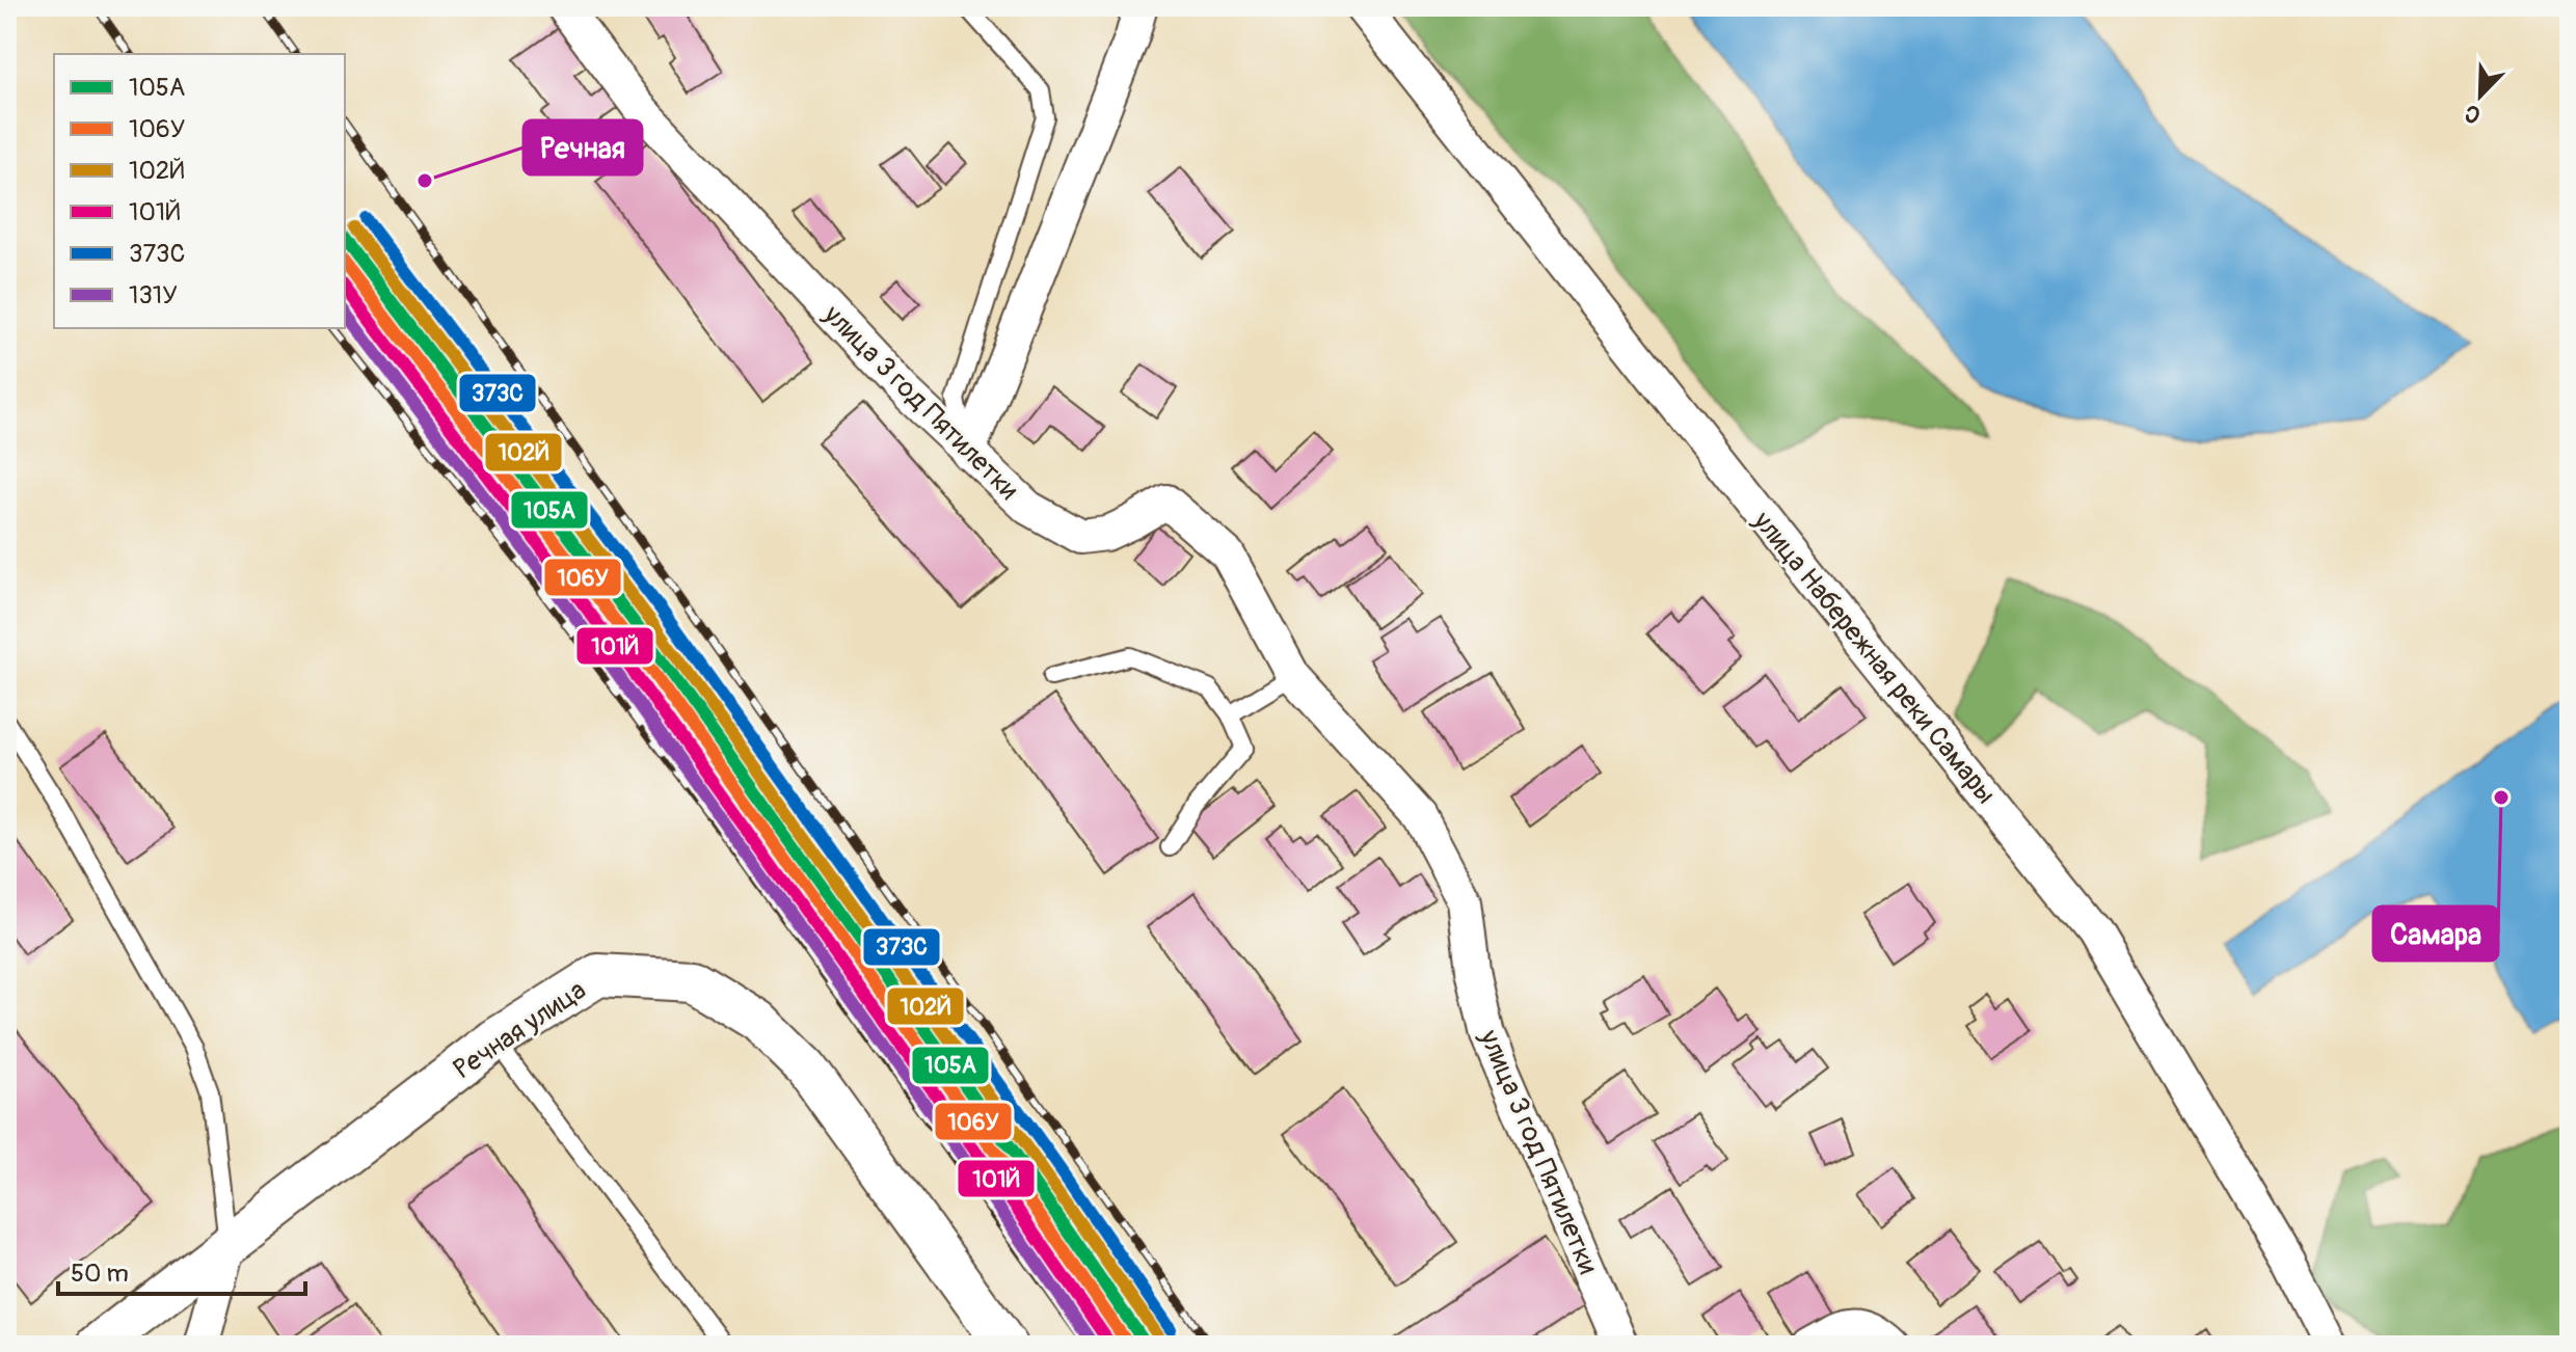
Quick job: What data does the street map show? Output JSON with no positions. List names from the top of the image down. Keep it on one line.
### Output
{"streets":{"street":["улица 3 год Пятилетки","улица Набережная реки Самары","Речная улица"]},"places":["Речная","Самара"],"lines":["transit line 373C","transit line 102Й","transit line 105А","transit line 106У","transit line 101Й","transit line 131У"],"legend":["105А","106У","102Й","101Й","373C","131У"],"scale_bar":"50 m","north":"bottom left"}
